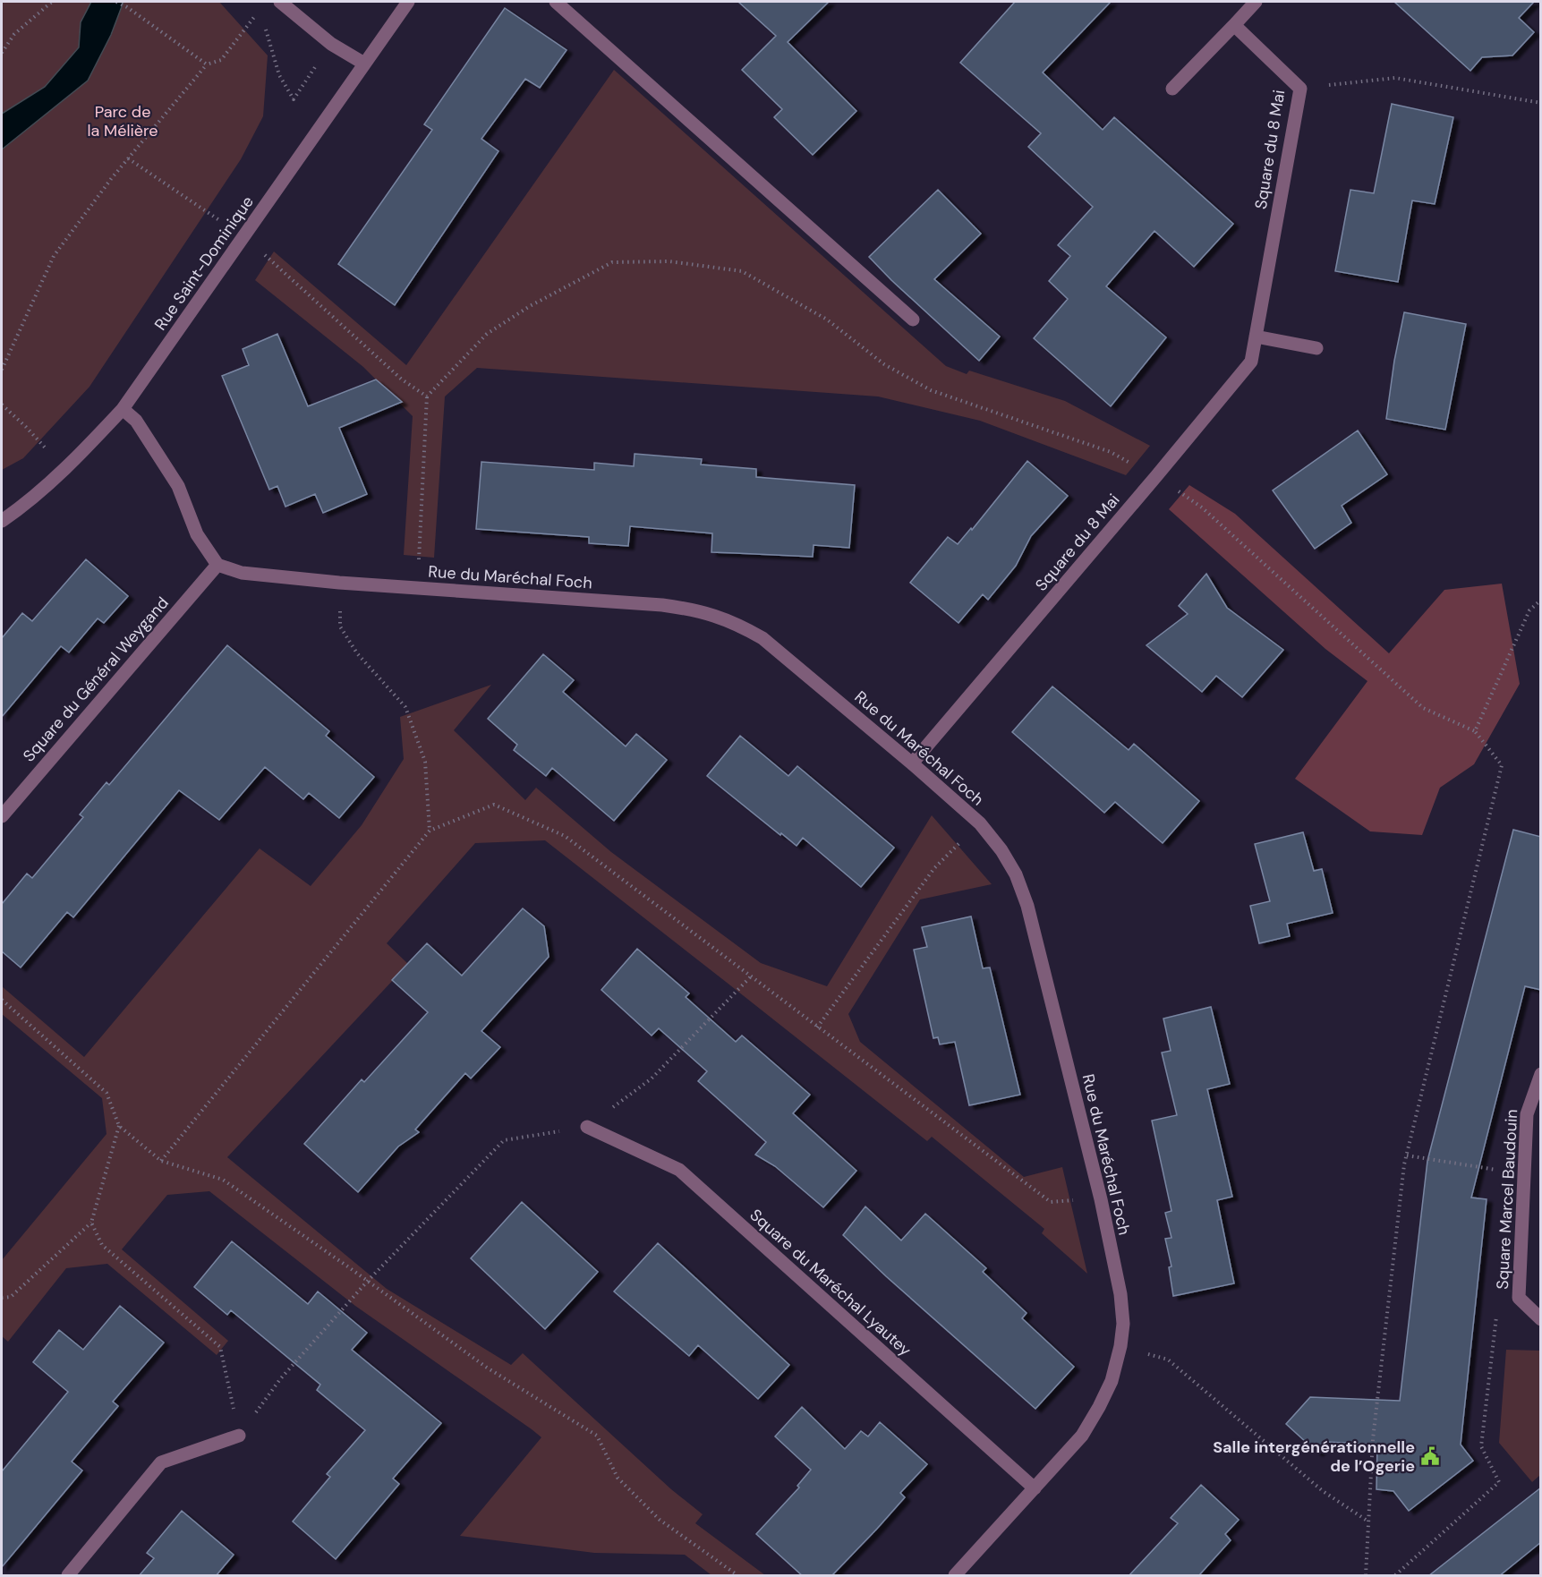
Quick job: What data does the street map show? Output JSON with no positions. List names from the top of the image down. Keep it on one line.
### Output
{"streets":{"street":["Square du 8 Mai","Rue Saint-Dominique","Rue du Maréchal Foch","Square du Général Weygand","Square Marcel Baudouin","Square du Maréchal Lyautey"]},"crossings":[["Square du 8 Mai","Rue du Maréchal Foch"],["Rue du Maréchal Foch","Square du Général Weygand"],["Rue du Maréchal Foch","Square du Maréchal Lyautey"]],"parks":["Parc de la Mélière"],"places":{"public building":["Salle intergénérationnelle de l’Ogerie"]}}
